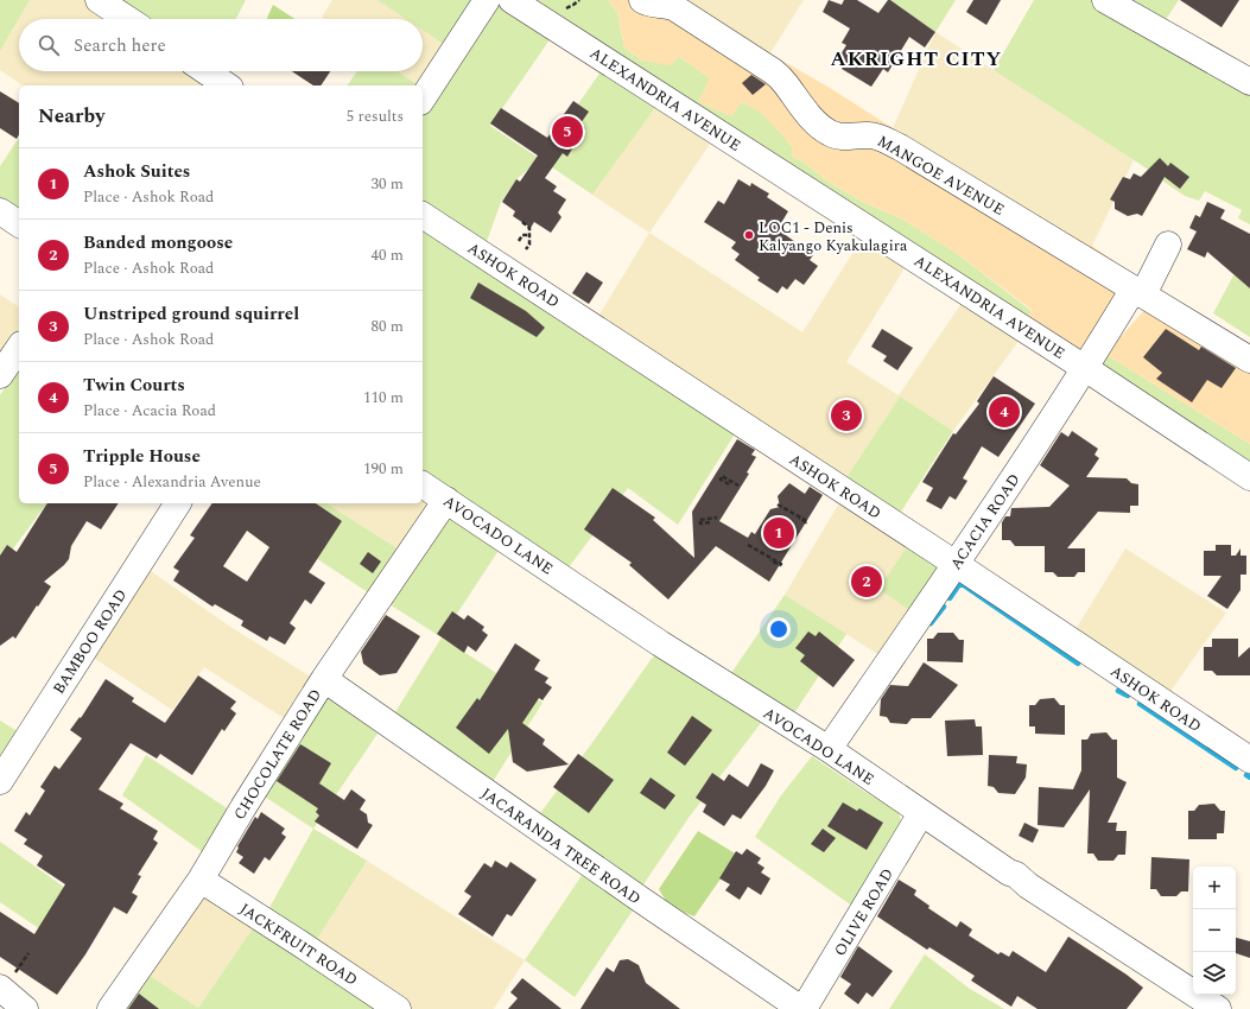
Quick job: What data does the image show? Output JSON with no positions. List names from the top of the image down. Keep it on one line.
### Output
{"streets":{"street":["ALEXANDRIA AVENUE","MANGOE AVENUE","ASHOK ROAD","ACACIA ROAD","AVOCADO LANE","BAMBOO ROAD","CHOCOLATE ROAD","JACARANDA TREE ROAD","OLIVE ROAD","JACKFRUIT ROAD"]},"crossings":[["ALEXANDRIA AVENUE","ACACIA ROAD"],["MANGOE AVENUE","ACACIA ROAD"],["ASHOK ROAD","ACACIA ROAD"],["ACACIA ROAD","AVOCADO LANE"],["AVOCADO LANE","CHOCOLATE ROAD"],["AVOCADO LANE","OLIVE ROAD"],["CHOCOLATE ROAD","JACARANDA TREE ROAD"],["CHOCOLATE ROAD","JACKFRUIT ROAD"],["JACARANDA TREE ROAD","OLIVE ROAD"]],"districts":["AKRIGHT CITY"],"places":["LOC1 - Denis Kalyango Kyakulagira"],"page":{"search":"Search here","heading":["Nearby","5 results"],"pins":["5","4","3","1","2"],"list":[{"mark":"1","name":"Ashok Suites","note":"Place · Ashok Road","value":"30 m"},{"mark":"2","name":"Banded mongoose","note":"Place · Ashok Road","value":"40 m"},{"mark":"3","name":"Unstriped ground squirrel","note":"Place · Ashok Road","value":"80 m"},{"mark":"4","name":"Twin Courts","note":"Place · Acacia Road","value":"110 m"},{"mark":"5","name":"Tripple House","note":"Place · Alexandria Avenue","value":"190 m"}],"map_buttons":["+","−"]}}
